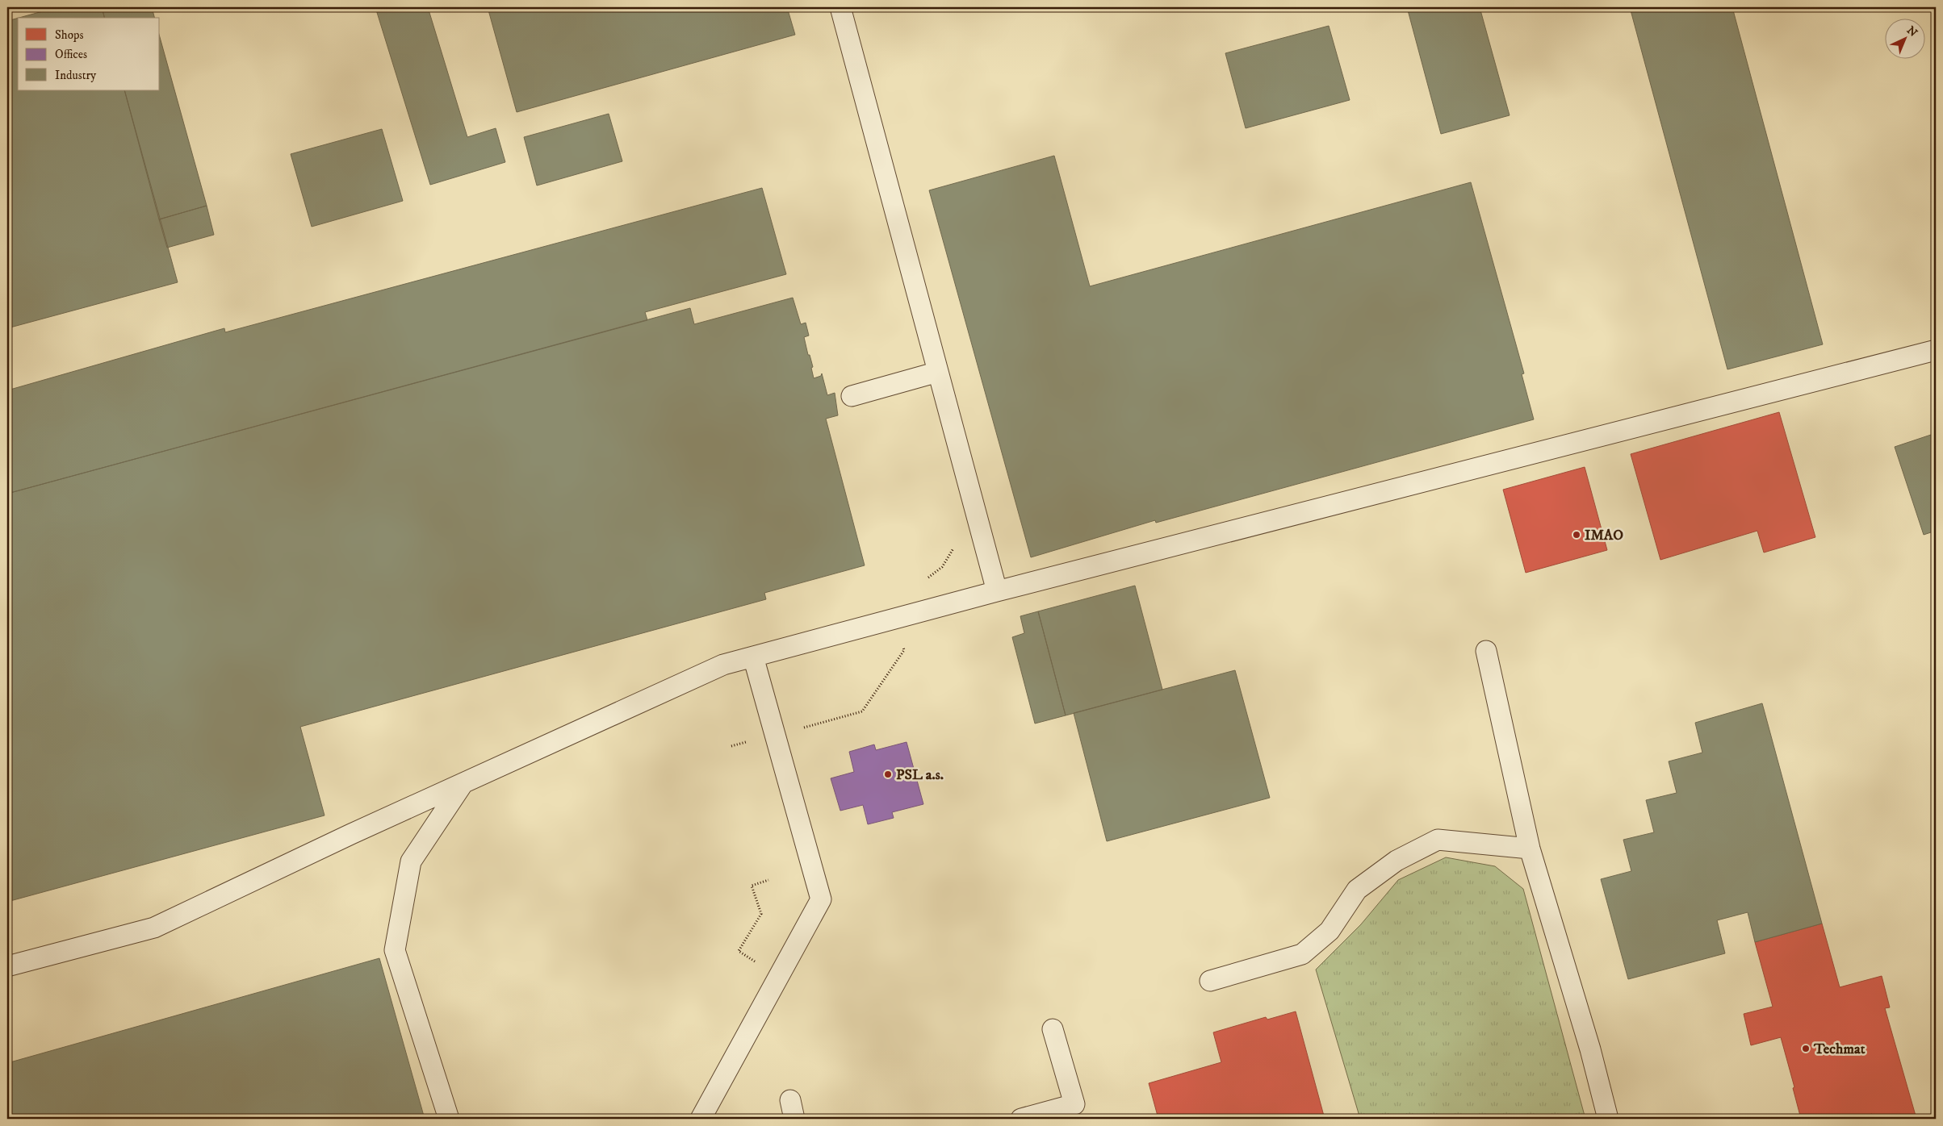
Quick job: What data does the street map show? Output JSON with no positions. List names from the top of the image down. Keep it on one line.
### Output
{"places":["IMAO","PSL a.s.","Techmat"],"legend":["Shops","Offices","Industry"],"north":"top right"}
